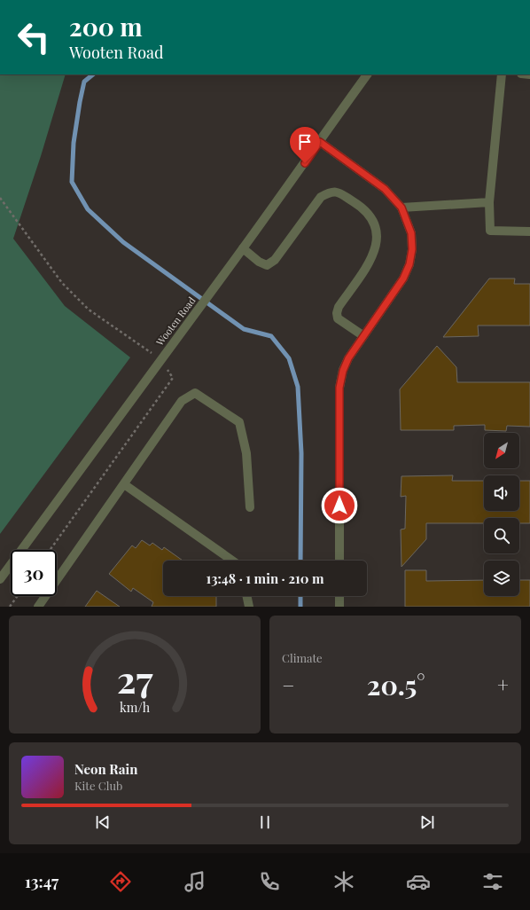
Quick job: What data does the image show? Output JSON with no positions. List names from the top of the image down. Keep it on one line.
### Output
{"streets":{"street":["Wooten Road"]},"north":"bottom left","page":{"turn":["200 m","Wooten Road"],"limit":"30","trip":"13:48 · 1 min · 210 m","tile":"Climate","heat":["−","20.5°","+"],"song":["Neon Rain","Kite Club"],"tabs":"13:47","gauge":["27","km/h"]}}
